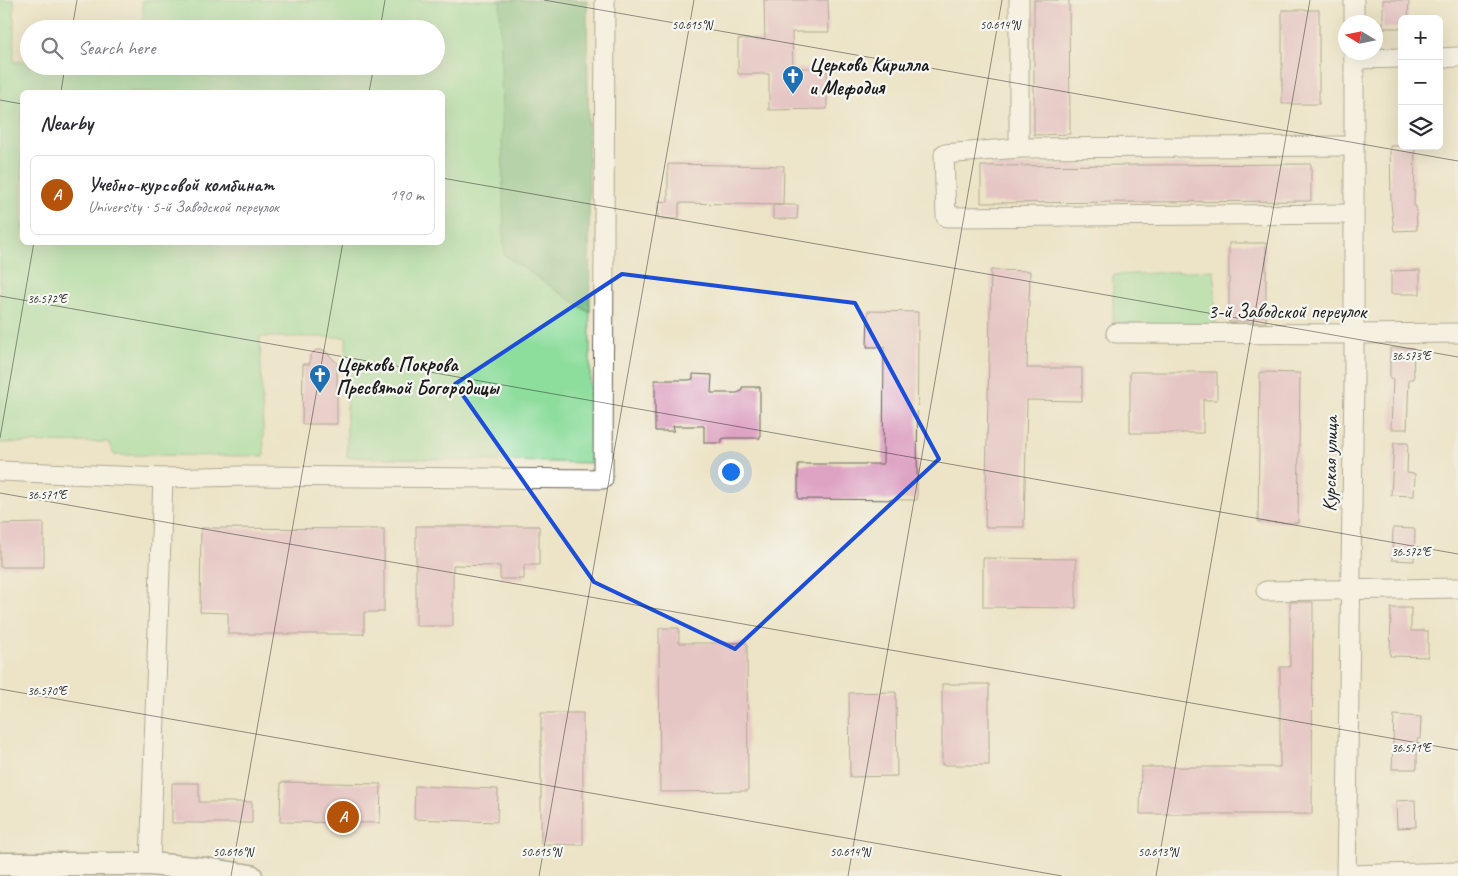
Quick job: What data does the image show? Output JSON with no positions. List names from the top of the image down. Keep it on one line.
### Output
{"streets":{"street":["3-й Заводской переулок","Курская улица"]},"crossings":[["3-й Заводской переулок","Курская улица"]],"places":{"church":["Церковь Кирилла и Мефодия","Церковь Покрова Пресвятой Богородицы"]},"north":"left","page":{"map_buttons":["+","−"],"search":"Search here","heading":"Nearby","list":[{"mark":"A","name":"Учебно-курсовой комбинат","note":"University · 5-й Заводской переулок","value":"190 m"}],"pins":"A"},"coordinates":["50.615°N","50.614°N","36.572°E","36.573°E","36.571°E","36.570°E","50.616°N","50.613°N"]}
